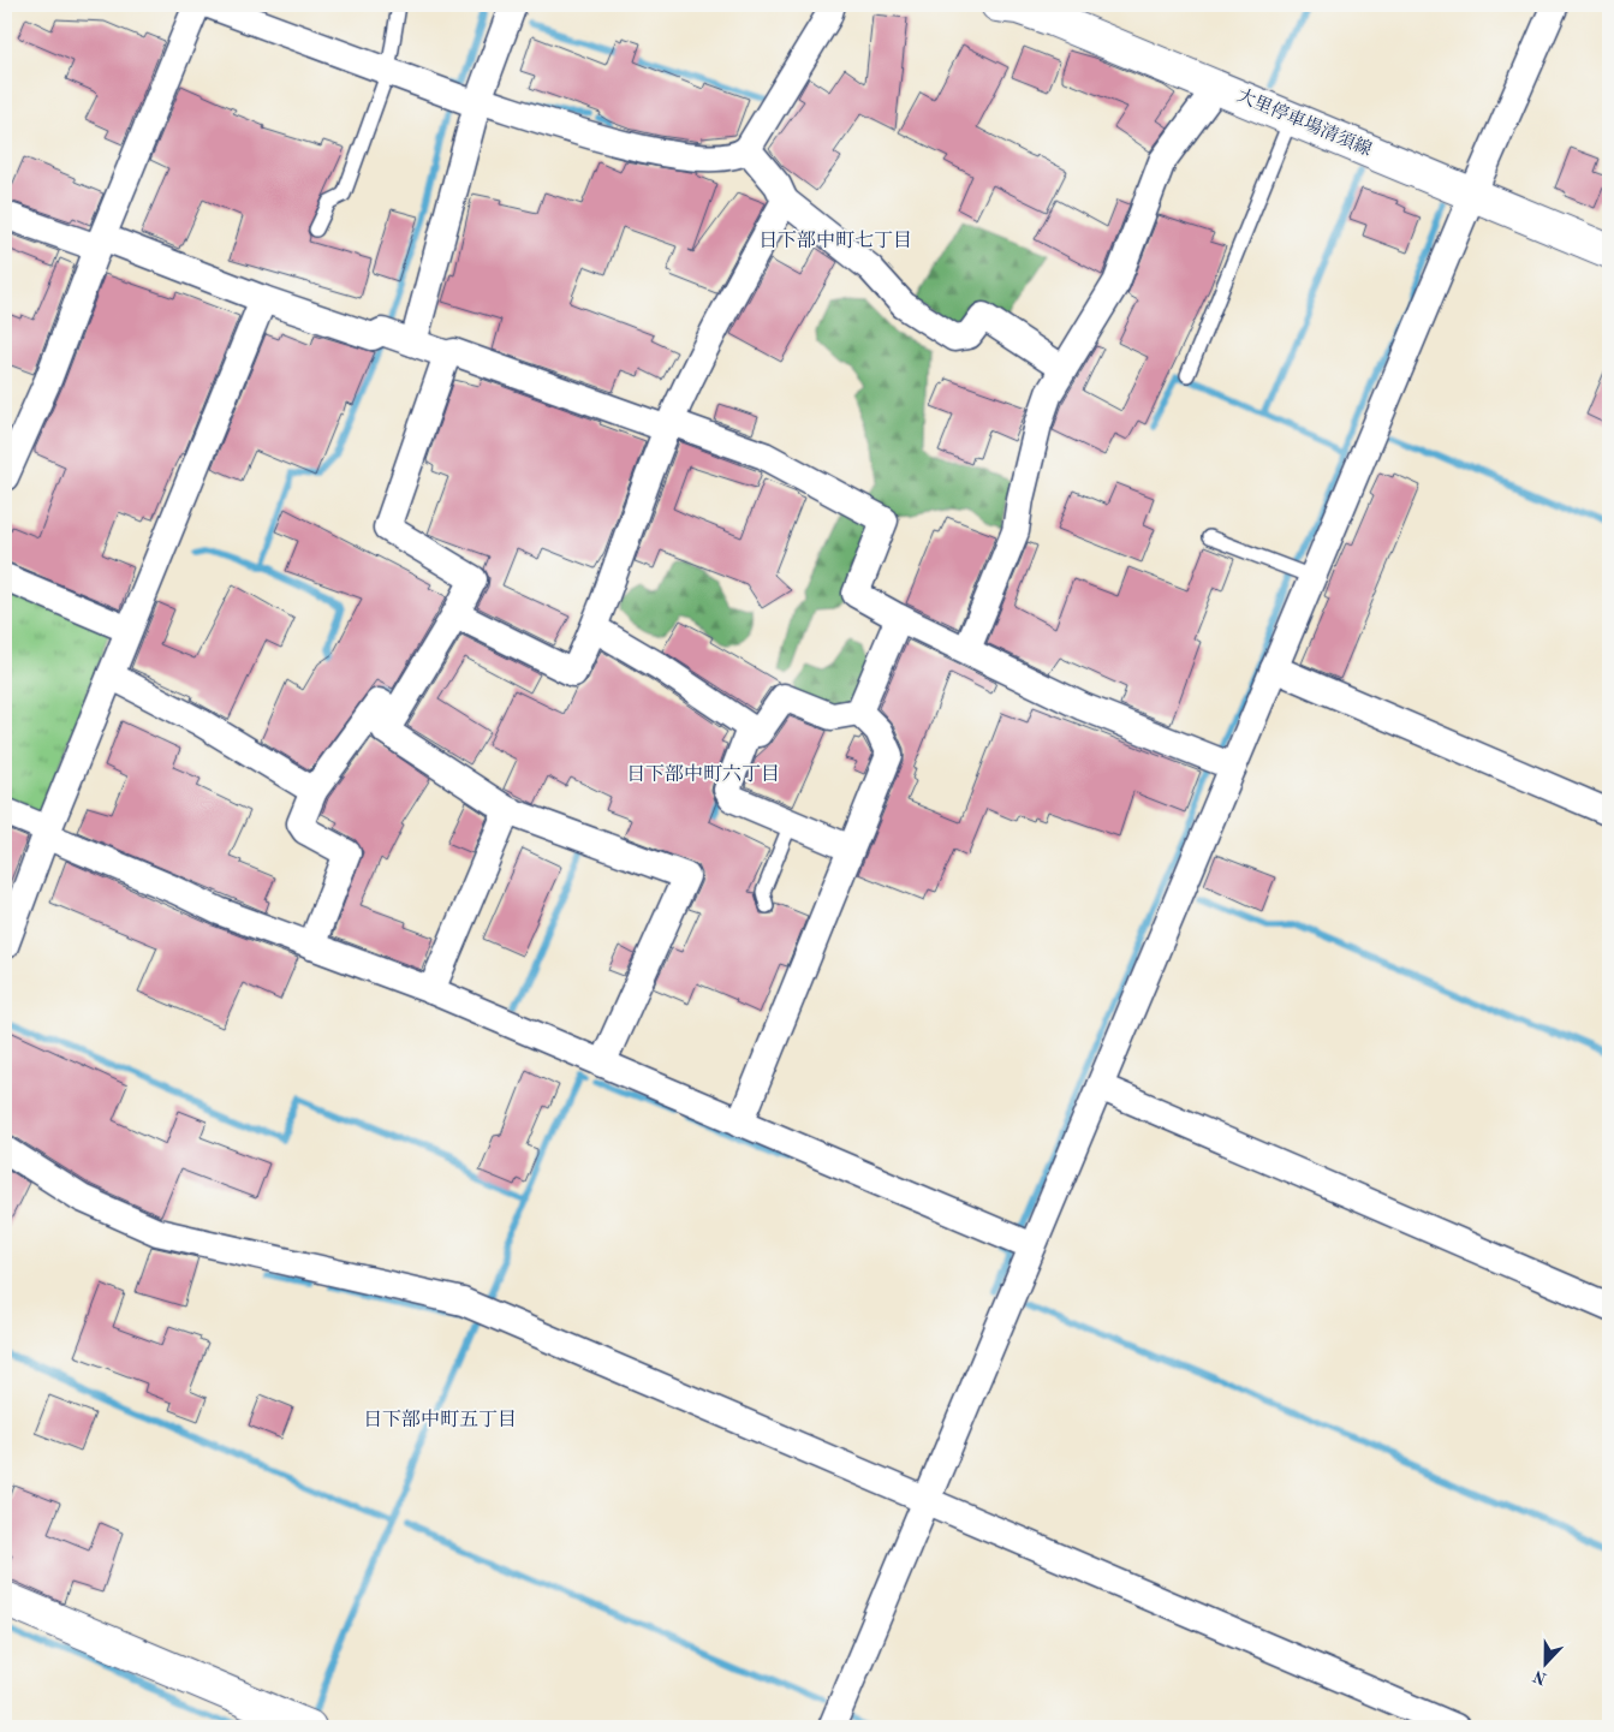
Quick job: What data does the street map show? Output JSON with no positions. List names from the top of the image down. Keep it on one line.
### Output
{"streets":{"main road":["大里停車場清須線"]},"districts":["日下部中町七丁目","日下部中町六丁目","日下部中町五丁目"],"north":"bottom"}
